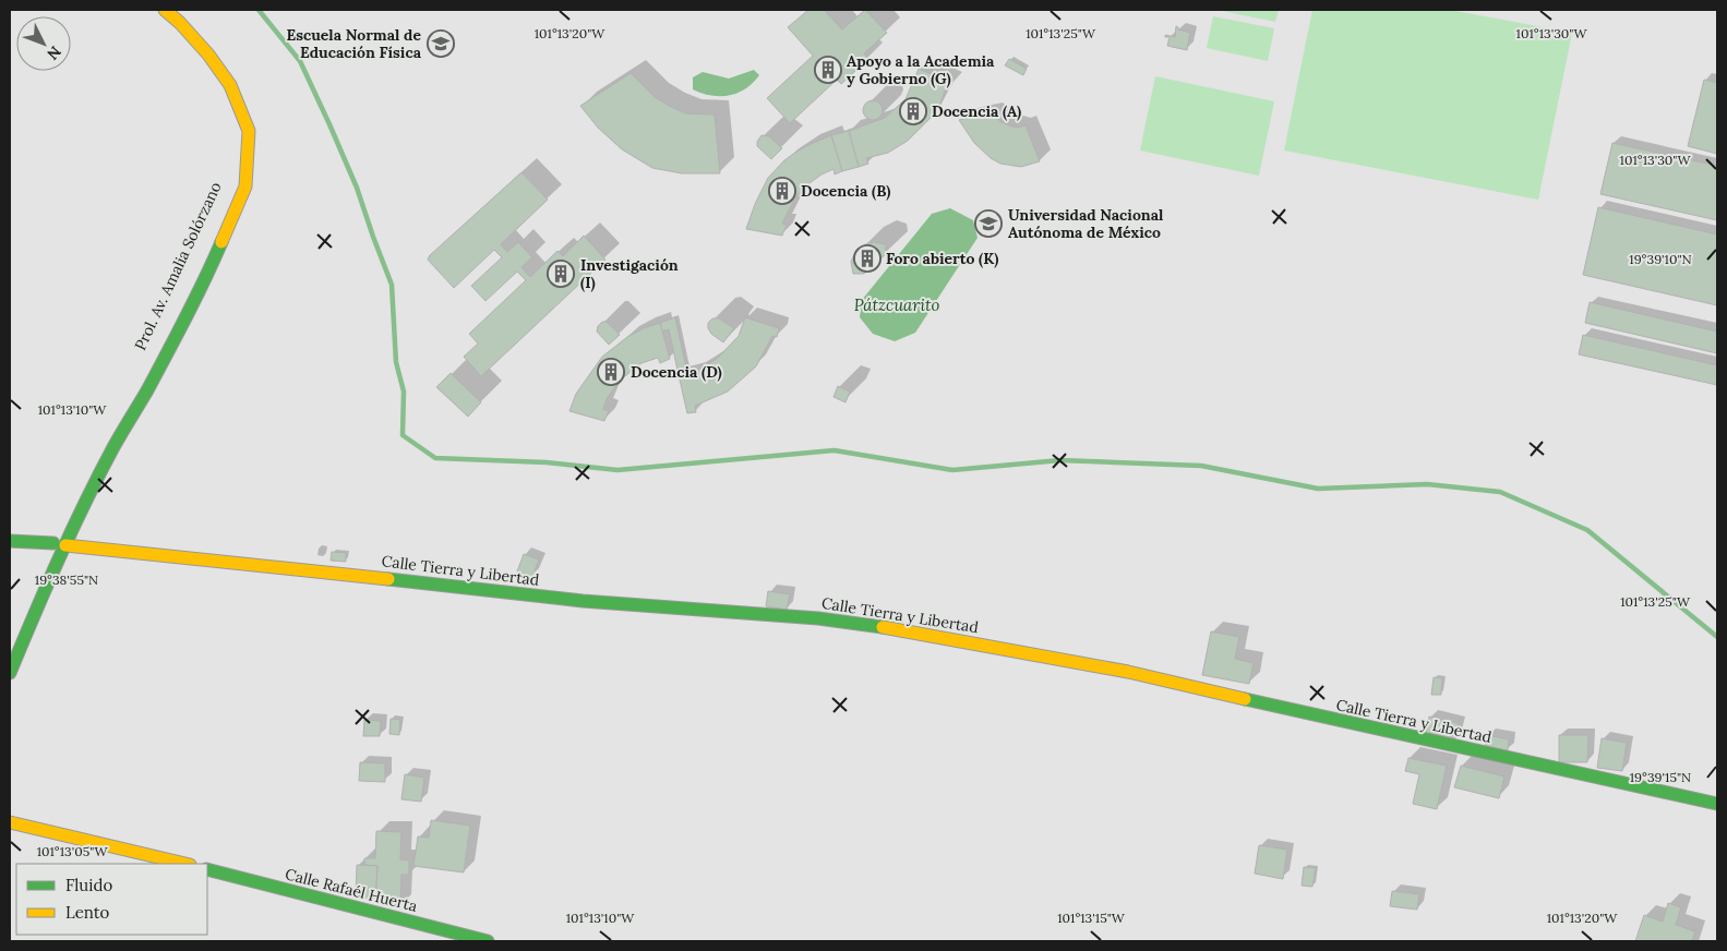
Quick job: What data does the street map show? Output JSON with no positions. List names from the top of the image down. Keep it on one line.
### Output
{"streets":{"street":["Prol. Av. Amalia Solórzano","Calle Tierra y Libertad","Calle Rafaél Huerta"]},"crossings":[["Prol. Av. Amalia Solórzano","Calle Tierra y Libertad"]],"water":["Pátzcuarito"],"places":{"school or university":["Escuela Normal de Educación Física","Universidad Nacional Autónoma de México"],"building":["Apoyo a la Academia y Gobierno (G)","Docencia (A)","Docencia (B)","Foro abierto (K)","Investigación (I)","Docencia (D)"]},"legend":["Fluido","Lento"],"north":"bottom right","coordinates":["101°13'30\"W","101°13'20\"W","101°13'25\"W","19°39'10\"N","101°13'10\"W","19°38'55\"N","19°39'15\"N","101°13'05\"W","101°13'15\"W"]}
